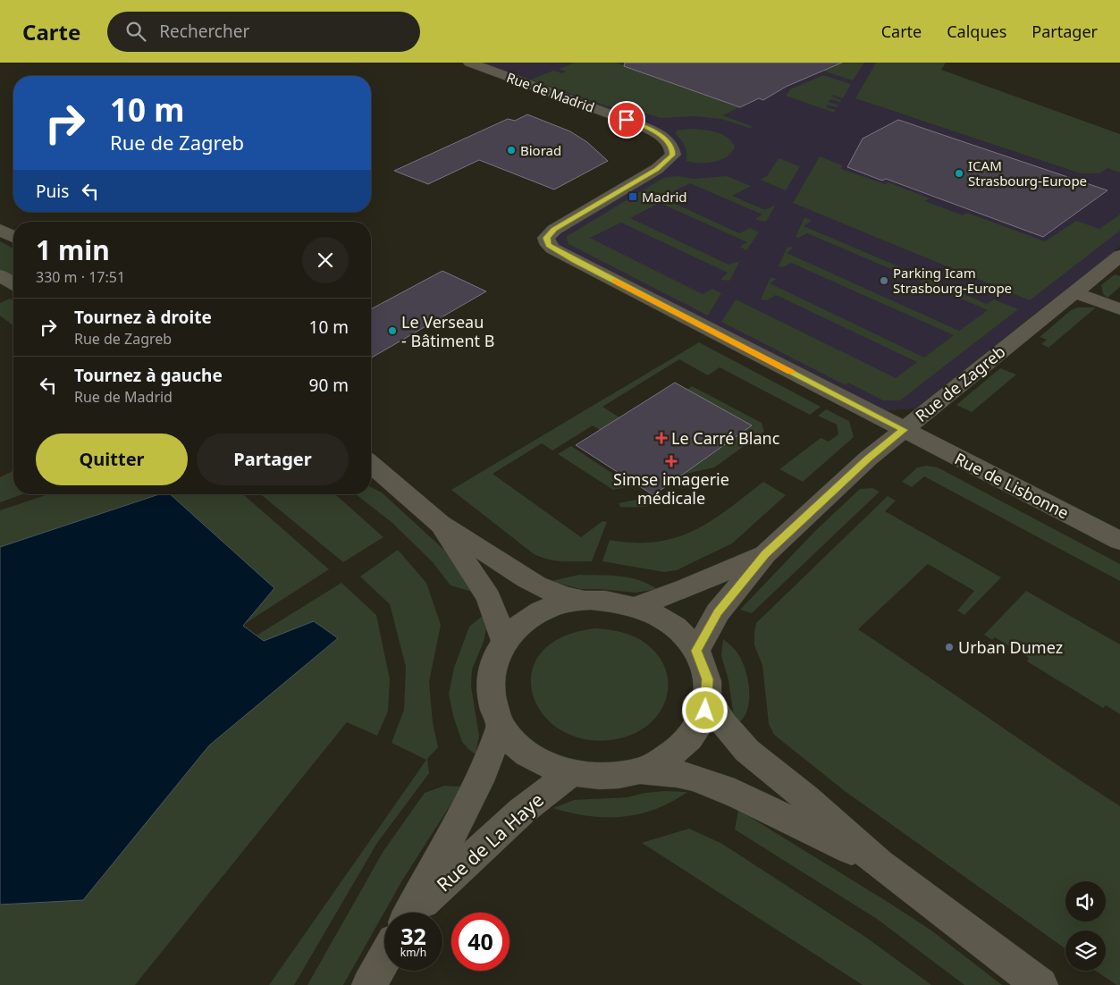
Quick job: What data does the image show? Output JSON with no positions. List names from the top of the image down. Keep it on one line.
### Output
{"streets":{"street":["Rue de Madrid","Rue de Zagreb","Rue de Lisbonne","Rue de La Haye"]},"crossings":[["Rue de Madrid","Rue de Zagreb"],["Rue de Madrid","Rue de Lisbonne"],["Rue de Zagreb","Rue de Lisbonne"]],"places":{"other":["Biorad","ICAM Strasbourg-Europe","Parking Icam Strasbourg-Europe","Le Verseau - Bâtiment B","Urban Dumez"],"transit":["Madrid"],"health":["Le Carré Blanc","Simse imagerie médicale"]},"page":{"header":"Carte","search":"Rechercher","nav":["Carte","Calques","Partager"],"turn":["10 m","Rue de Zagreb"],"then":"Puis","heading":["1 min","330 m · 17:51"],"list":[{"name":"Tournez à droite","note":"Rue de Zagreb","value":"10 m"},{"name":"Tournez à gauche","note":"Rue de Madrid","value":"90 m"}],"buttons":["Quitter","Partager"],"speed":"32 km/h","limit":"40"}}
